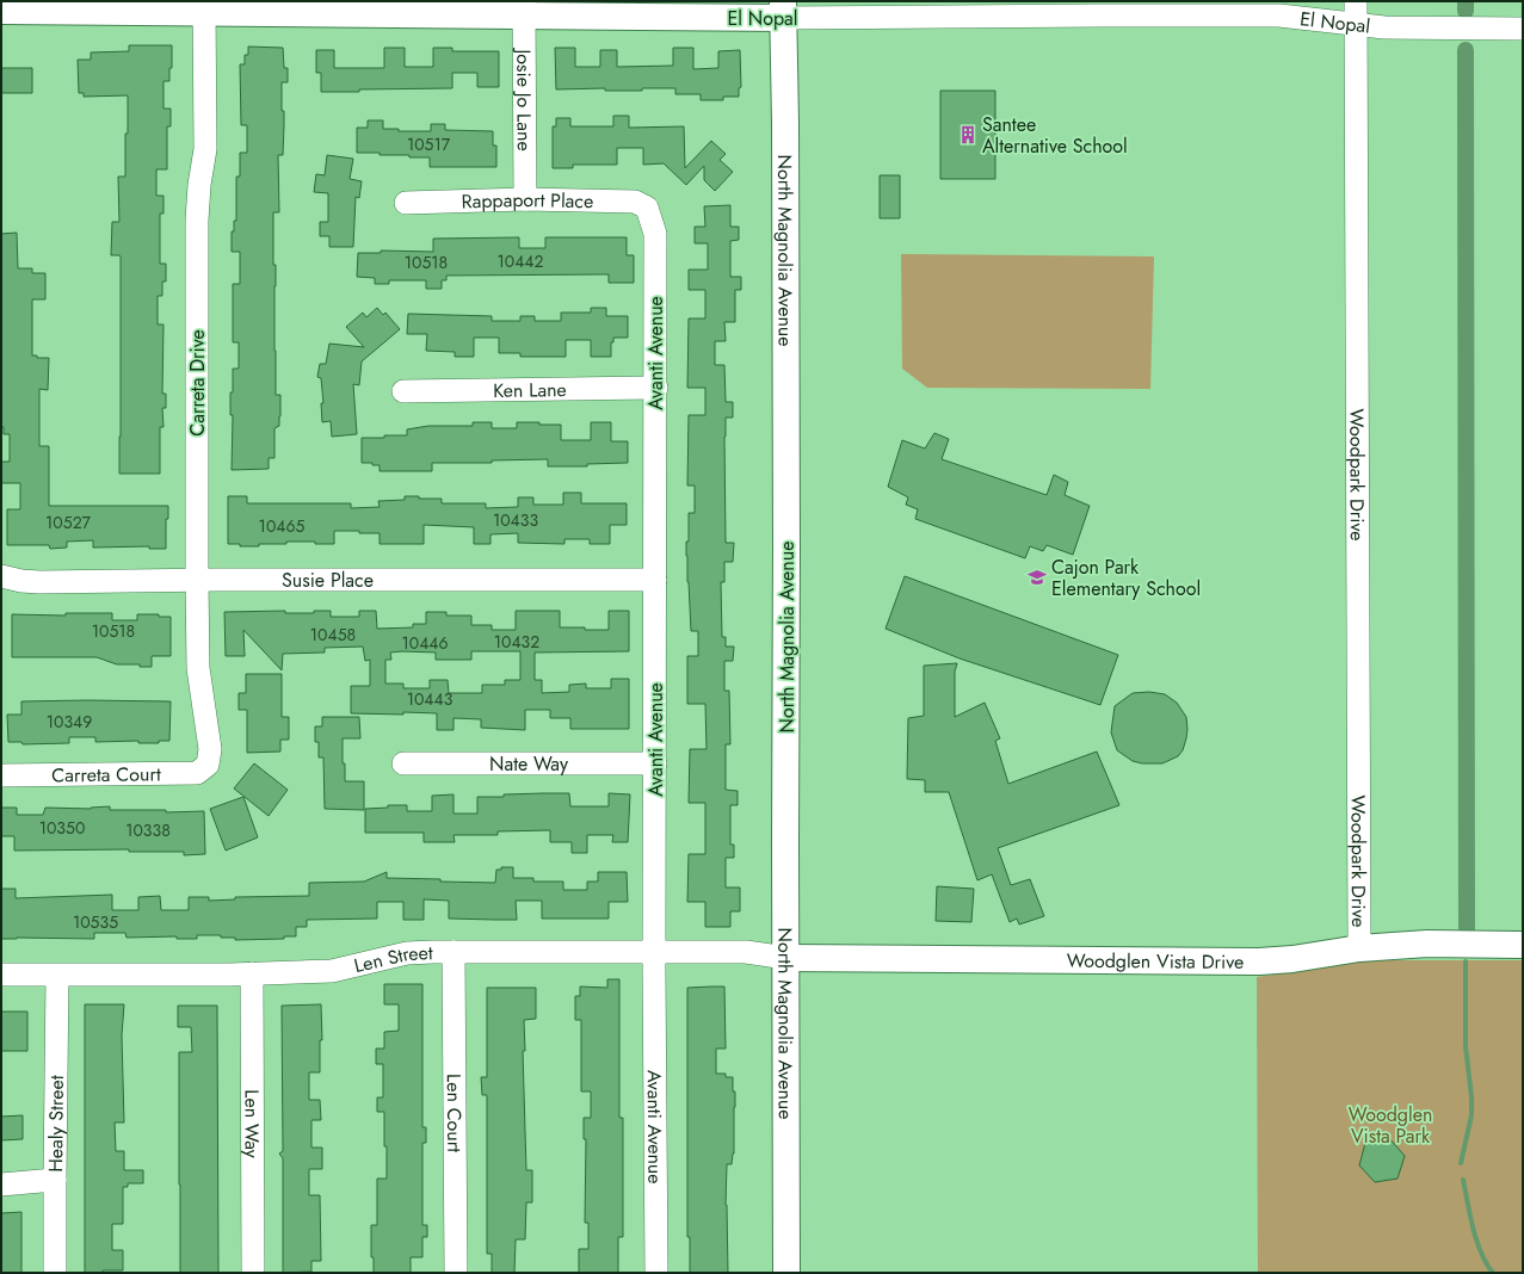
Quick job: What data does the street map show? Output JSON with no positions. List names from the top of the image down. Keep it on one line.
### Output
{"streets":{"main road":["El Nopal","North Magnolia Avenue","Woodglen Vista Drive"],"street":["Josie Jo Lane","Rappaport Place","Avanti Avenue","Carreta Drive","Ken Lane","Woodpark Drive","Susie Place","Nate Way","Carreta Court","Len Street","Len Court","Healy Street","Len Way"]},"crossings":[["El Nopal","Josie Jo Lane"],["El Nopal","North Magnolia Avenue"],["El Nopal","Carreta Drive"],["El Nopal","Woodpark Drive"],["Josie Jo Lane","Rappaport Place"],["Rappaport Place","Avanti Avenue"],["North Magnolia Avenue","Len Street"],["North Magnolia Avenue","Woodglen Vista Drive"],["Avanti Avenue","Ken Lane"],["Avanti Avenue","Susie Place"],["Avanti Avenue","Nate Way"],["Avanti Avenue","Len Street"],["Carreta Drive","Susie Place"],["Carreta Drive","Carreta Court"],["Woodpark Drive","Woodglen Vista Drive"],["Len Street","Woodglen Vista Drive"],["Len Street","Len Court"],["Len Street","Healy Street"],["Len Street","Len Way"]],"parks":["Woodglen Vista Park"],"places":{"building":["Santee Alternative School"],"school or university":["Cajon Park Elementary School"]},"house_numbers":["10517","10442","10518","10433","10527","10465","10518","10458","10432","10446","10443","10349","10350","10338","10535"]}
